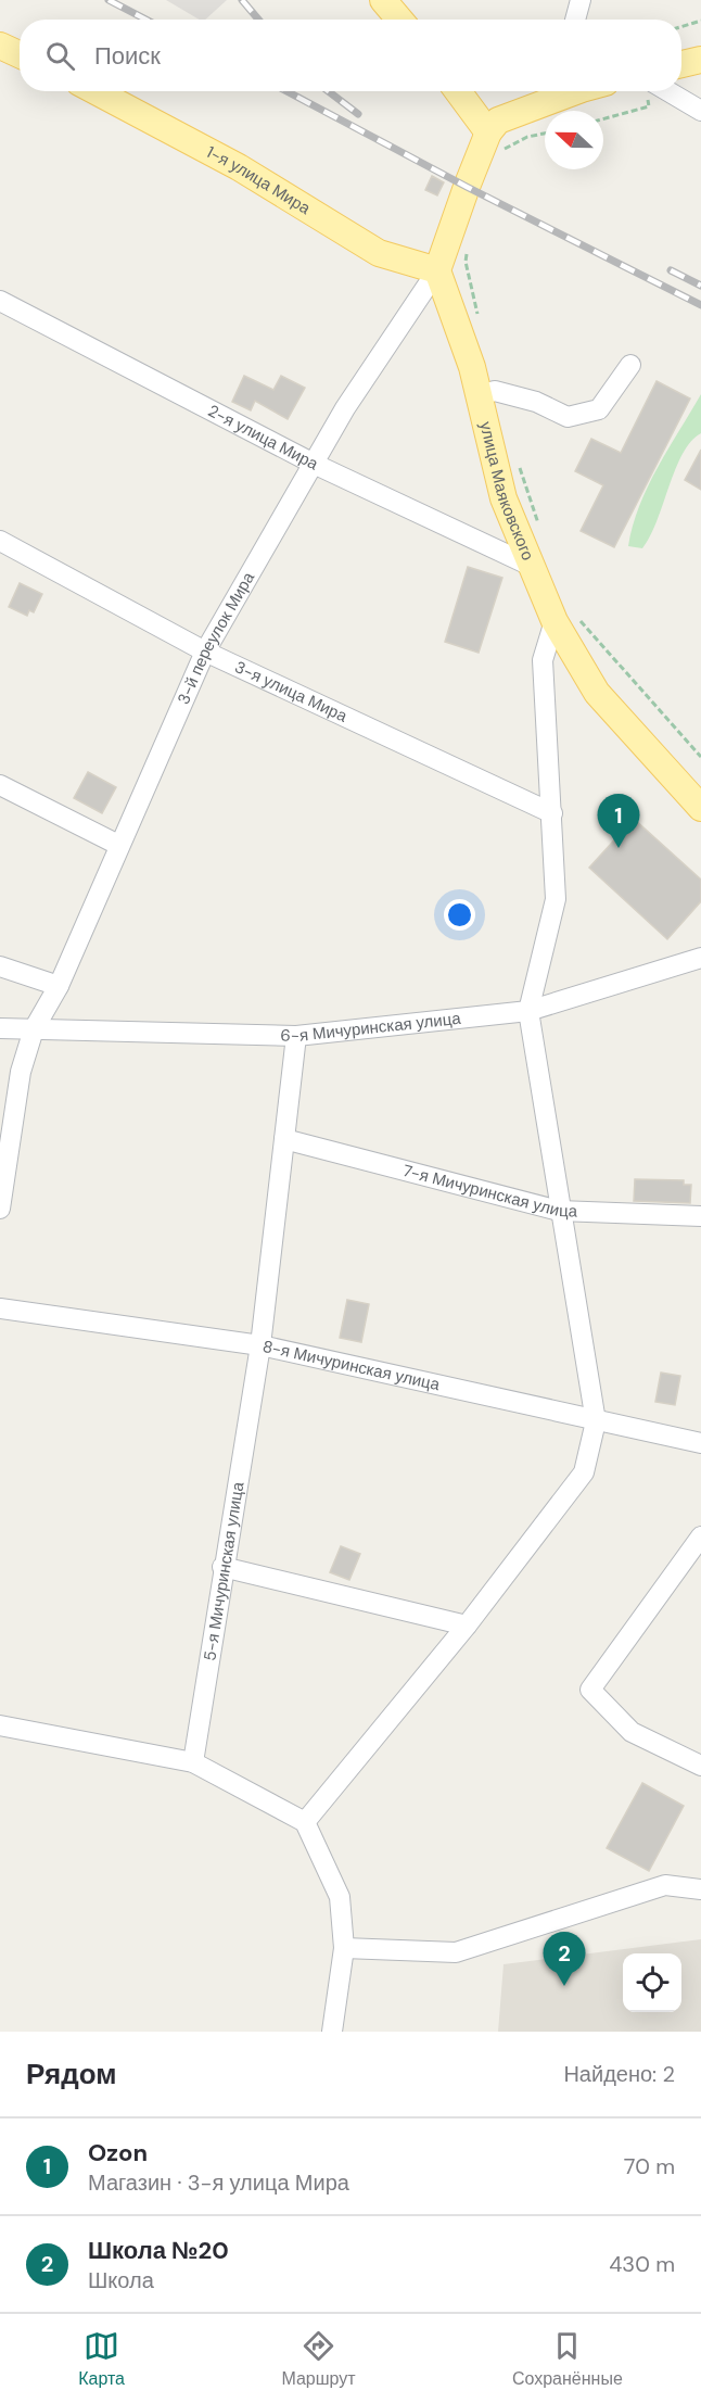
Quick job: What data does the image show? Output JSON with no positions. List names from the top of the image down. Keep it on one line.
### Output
{"streets":{"main road":["1-я улица Мира","улица Маяковского"],"street":["2-я улица Мира","3-й переулок Мира","3-я улица Мира","6-я Мичуринская улица","7-я Мичуринская улица","8-я Мичуринская улица","5-я Мичуринская улица"]},"crossings":[["1-я улица Мира","улица Маяковского"],["1-я улица Мира","3-й переулок Мира"],["2-я улица Мира","улица Маяковского"],["2-я улица Мира","3-й переулок Мира"],["улица Маяковского","3-й переулок Мира"],["3-й переулок Мира","3-я улица Мира"],["3-й переулок Мира","6-я Мичуринская улица"],["6-я Мичуринская улица","5-я Мичуринская улица"],["7-я Мичуринская улица","5-я Мичуринская улица"],["8-я Мичуринская улица","5-я Мичуринская улица"]],"north":"left","page":{"search":"Поиск","pins":["1","2"],"heading":["Рядом","Найдено: 2"],"list":[{"mark":"1","name":"Ozon","note":"Магазин · 3-я улица Мира","value":"70 m"},{"mark":"2","name":"Школа №20","note":"Школа","value":"430 m"}],"nav":["Карта","Маршрут","Сохранённые"]}}
